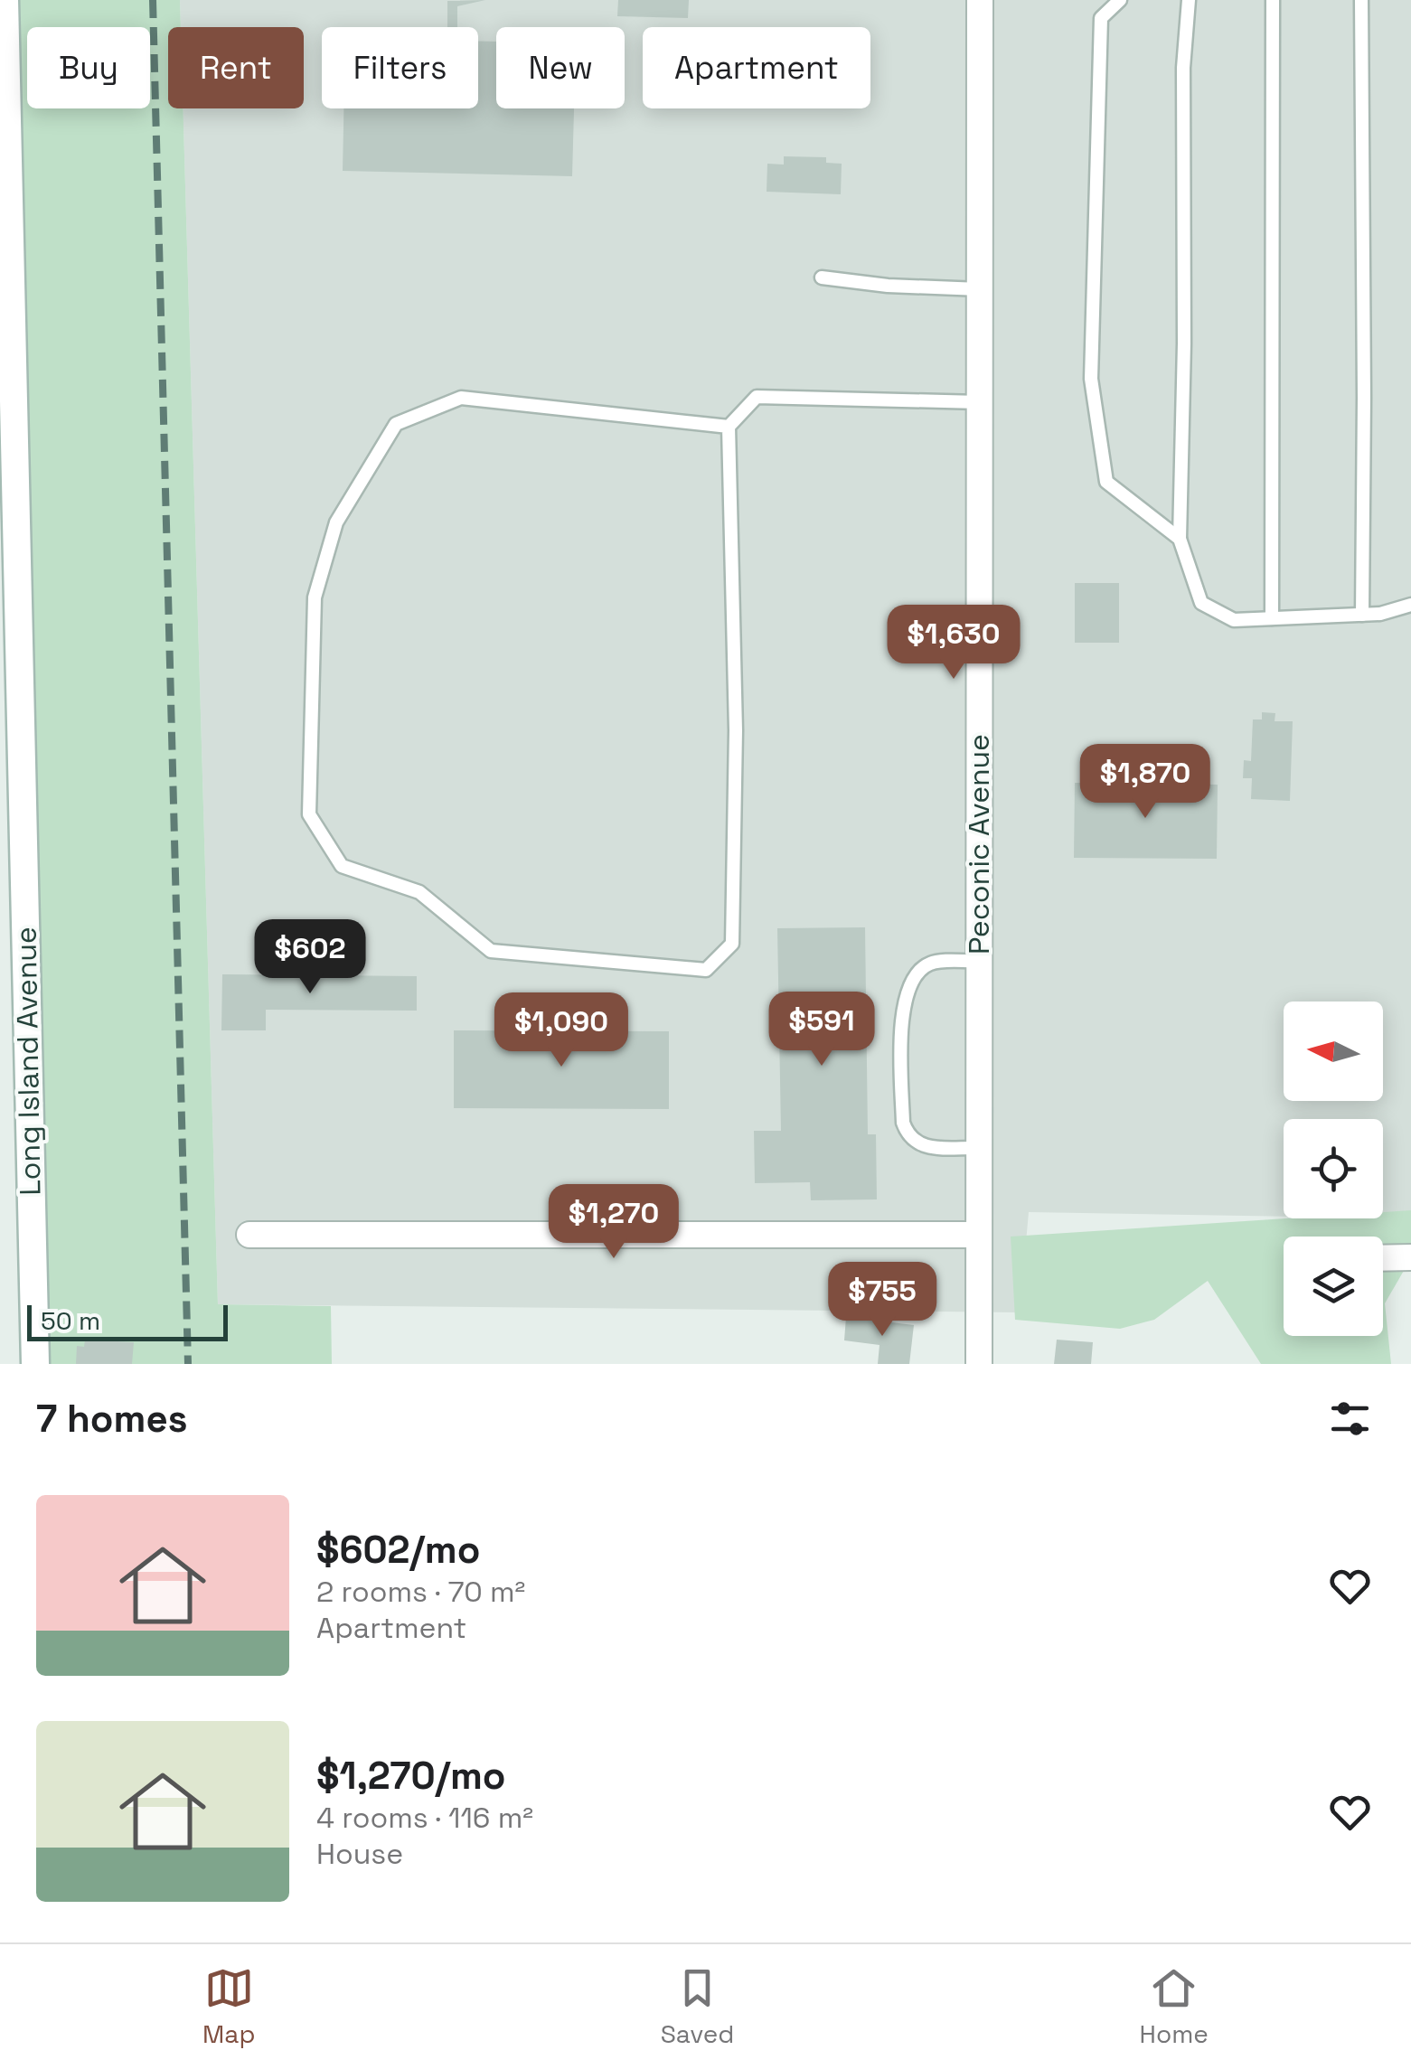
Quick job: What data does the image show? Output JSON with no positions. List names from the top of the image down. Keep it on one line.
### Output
{"streets":{"street":["Peconic Avenue","Long Island Avenue"]},"scale_bar":"50 m","north":"left","page":{"chip":["Buy","Rent","Filters","New","Apartment"],"price":["$1,630","$1,870","$602","$591","$1,090","$1,270","$755"],"scale":"50 m","heading":"7 homes","list":[{"name":"$602/mo","note":"2 rooms · 70 m² · Apartment"},{"name":"$1,270/mo","note":"4 rooms · 116 m² · House"}],"tabs":["Map","Saved","Home"]}}
